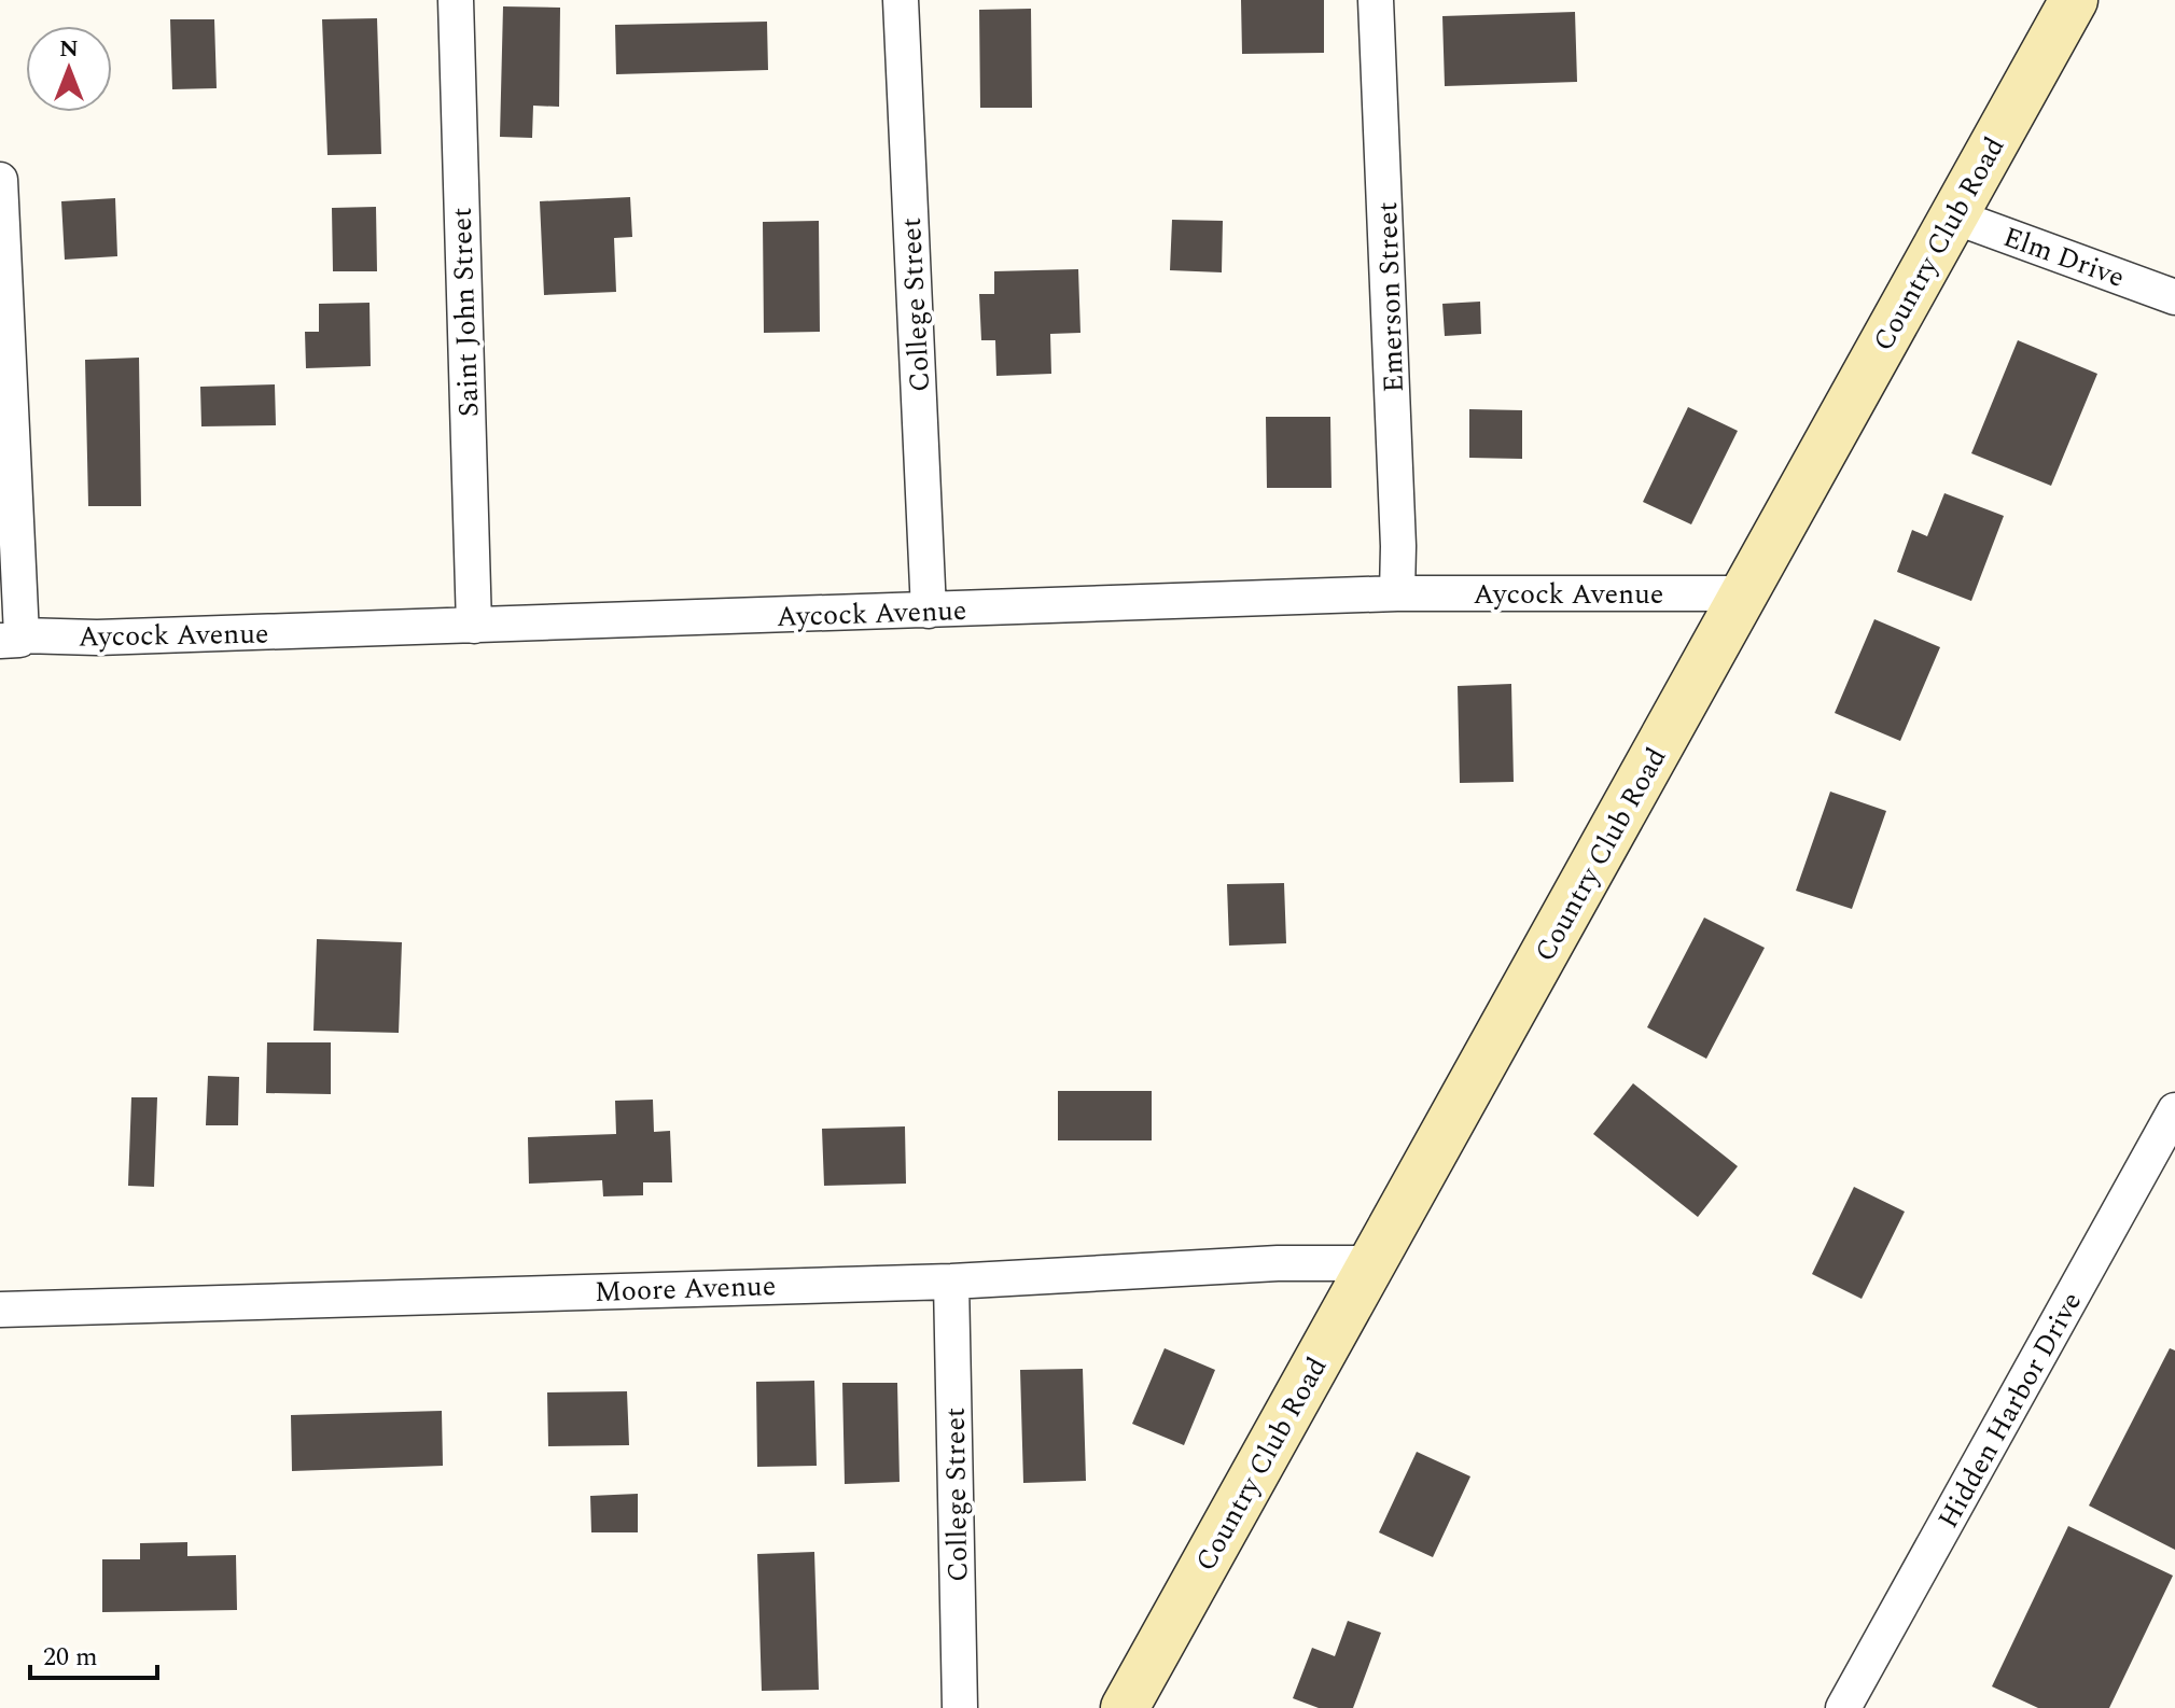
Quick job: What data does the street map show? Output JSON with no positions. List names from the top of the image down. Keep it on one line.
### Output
{"streets":{"street":["Country Club Road","Elm Drive","Emerson Street","College Street","Saint John Street","Aycock Avenue","Moore Avenue","Hidden Harbor Drive"]},"crossings":[["Country Club Road","Elm Drive"],["Country Club Road","Aycock Avenue"],["Country Club Road","Moore Avenue"],["Emerson Street","Aycock Avenue"],["College Street","Aycock Avenue"],["College Street","Moore Avenue"],["Saint John Street","Aycock Avenue"]],"scale_bar":"20 m","north":"top"}
